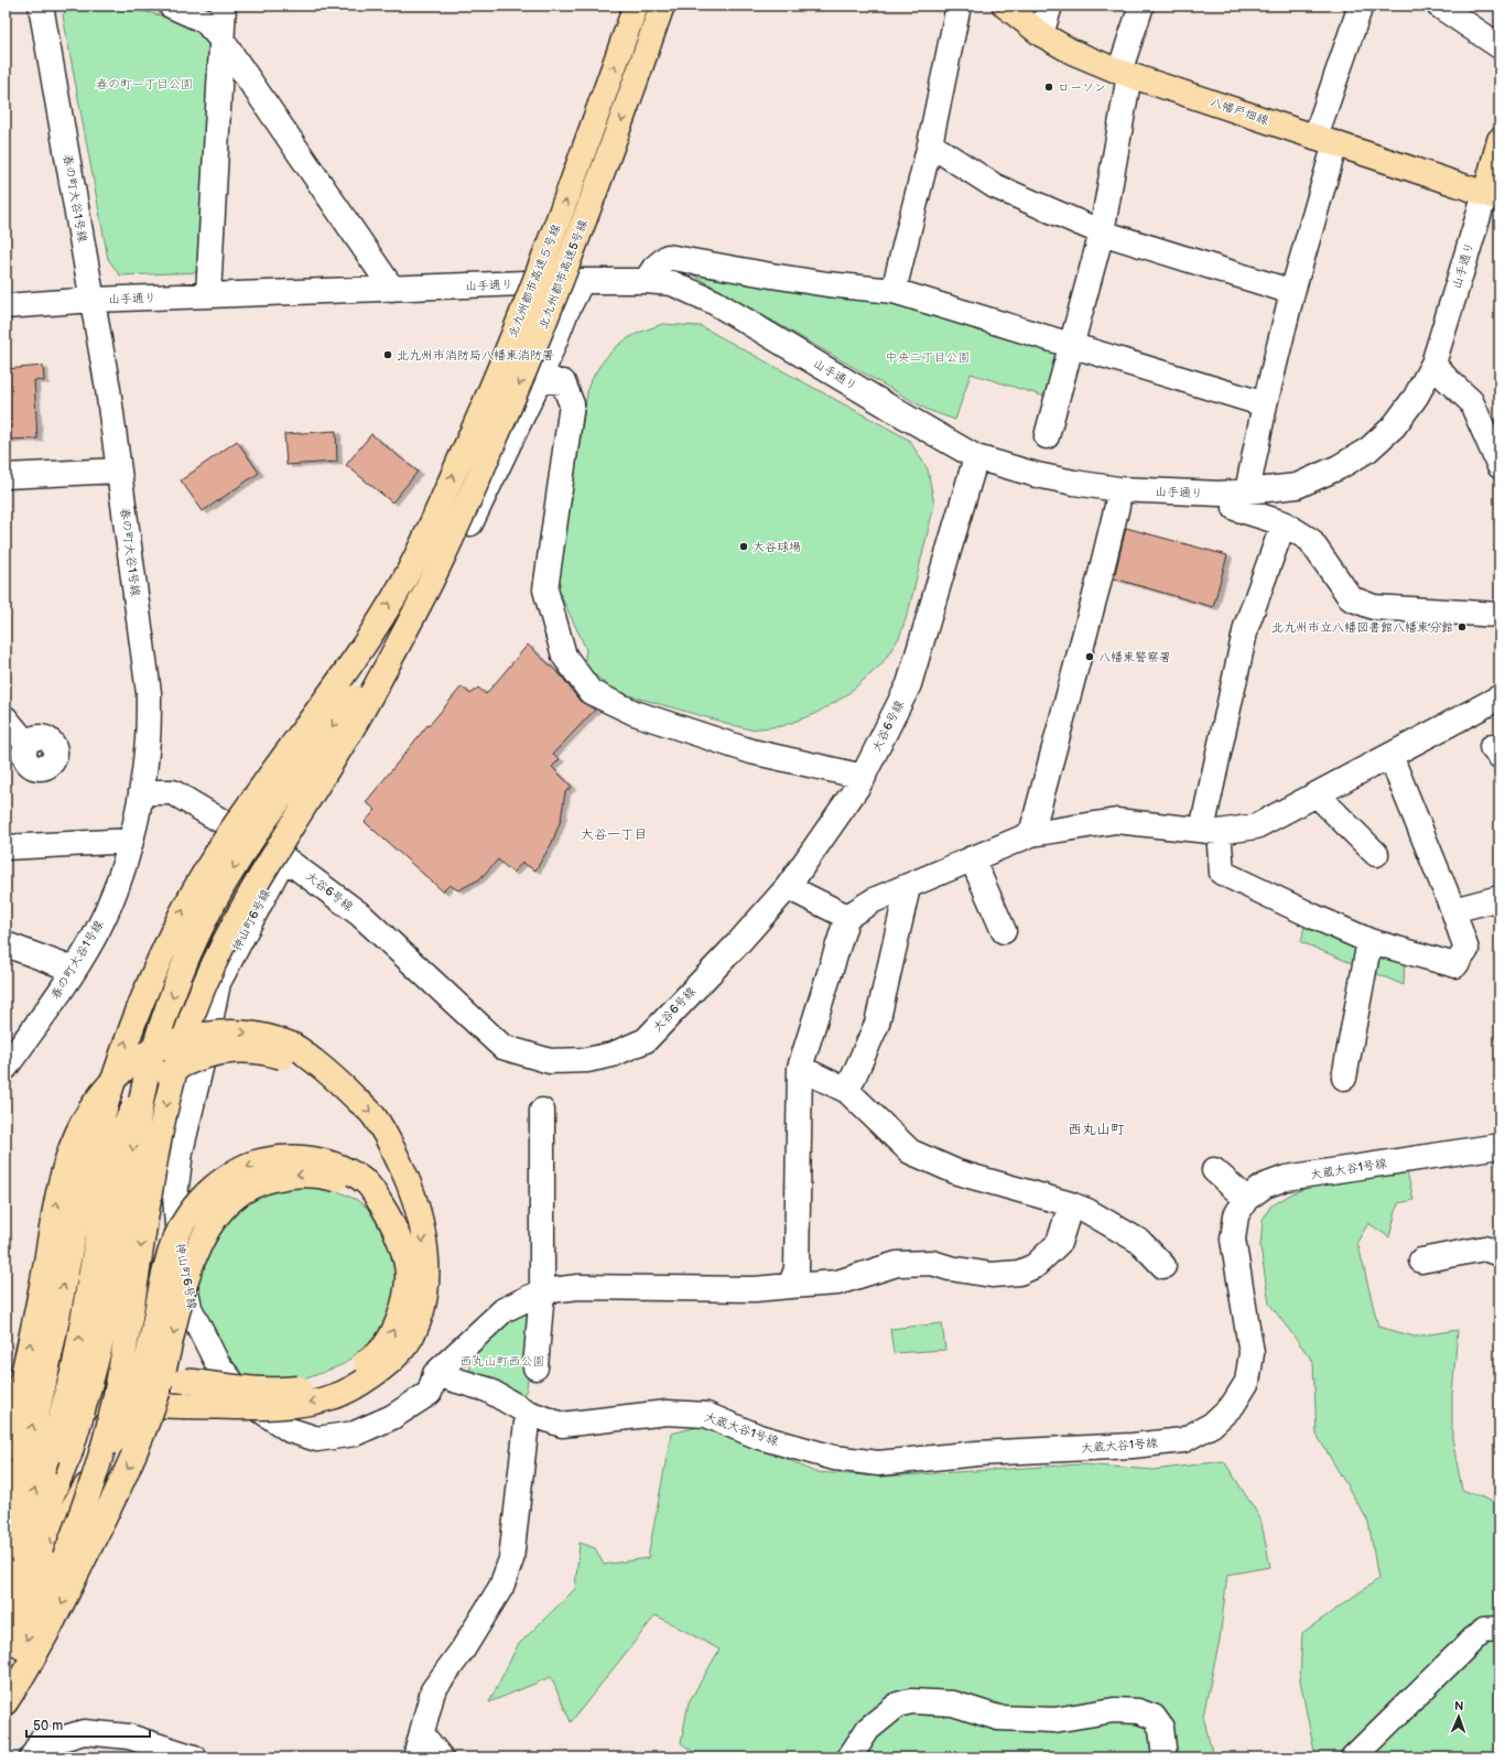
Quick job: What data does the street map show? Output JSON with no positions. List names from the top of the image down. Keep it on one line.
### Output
{"streets":{"main road":["八幡戸畑線","北九州都市高速5号線","北九州都市高速５号線"],"street":["春の町大谷1号線","山手通り","大谷6号線","神山町6号線","大蔵大谷1号線"]},"crossings":[["八幡戸畑線","山手通り"],["春の町大谷1号線","山手通り"],["春の町大谷1号線","大谷6号線"],["山手通り","大谷6号線"],["山手通り","神山町6号線"],["大谷6号線","神山町6号線"]],"one_way":["北九州都市高速5号線"],"districts":["大谷一丁目","西丸山町"],"parks":["春の町一丁目公園","中央二丁目公園","西丸山町西公園"],"places":["ローソン","北九州市消防局八幡東消防署","大谷球場","北九州市立八幡図書館八幡東分館","八幡東警察署"],"scale_bar":"50 m","north":"top"}
